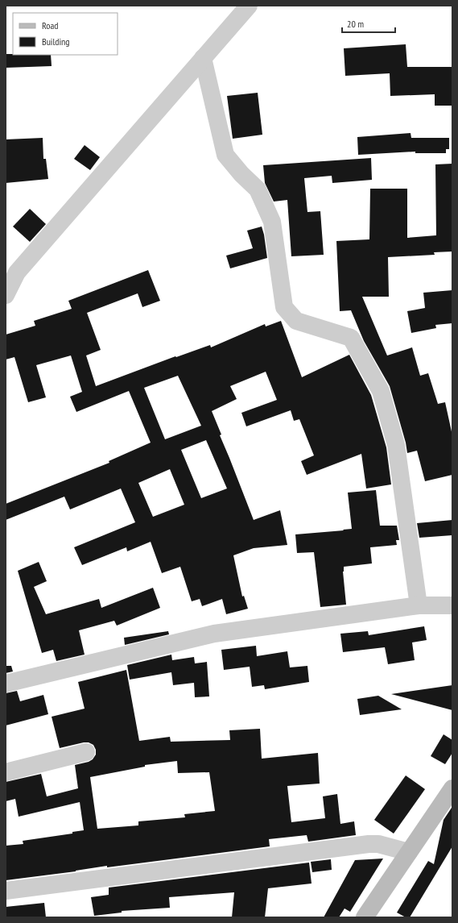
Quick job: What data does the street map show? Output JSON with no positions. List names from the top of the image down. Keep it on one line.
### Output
{"legend":["Road","Building"],"scale_bar":"20 m"}
